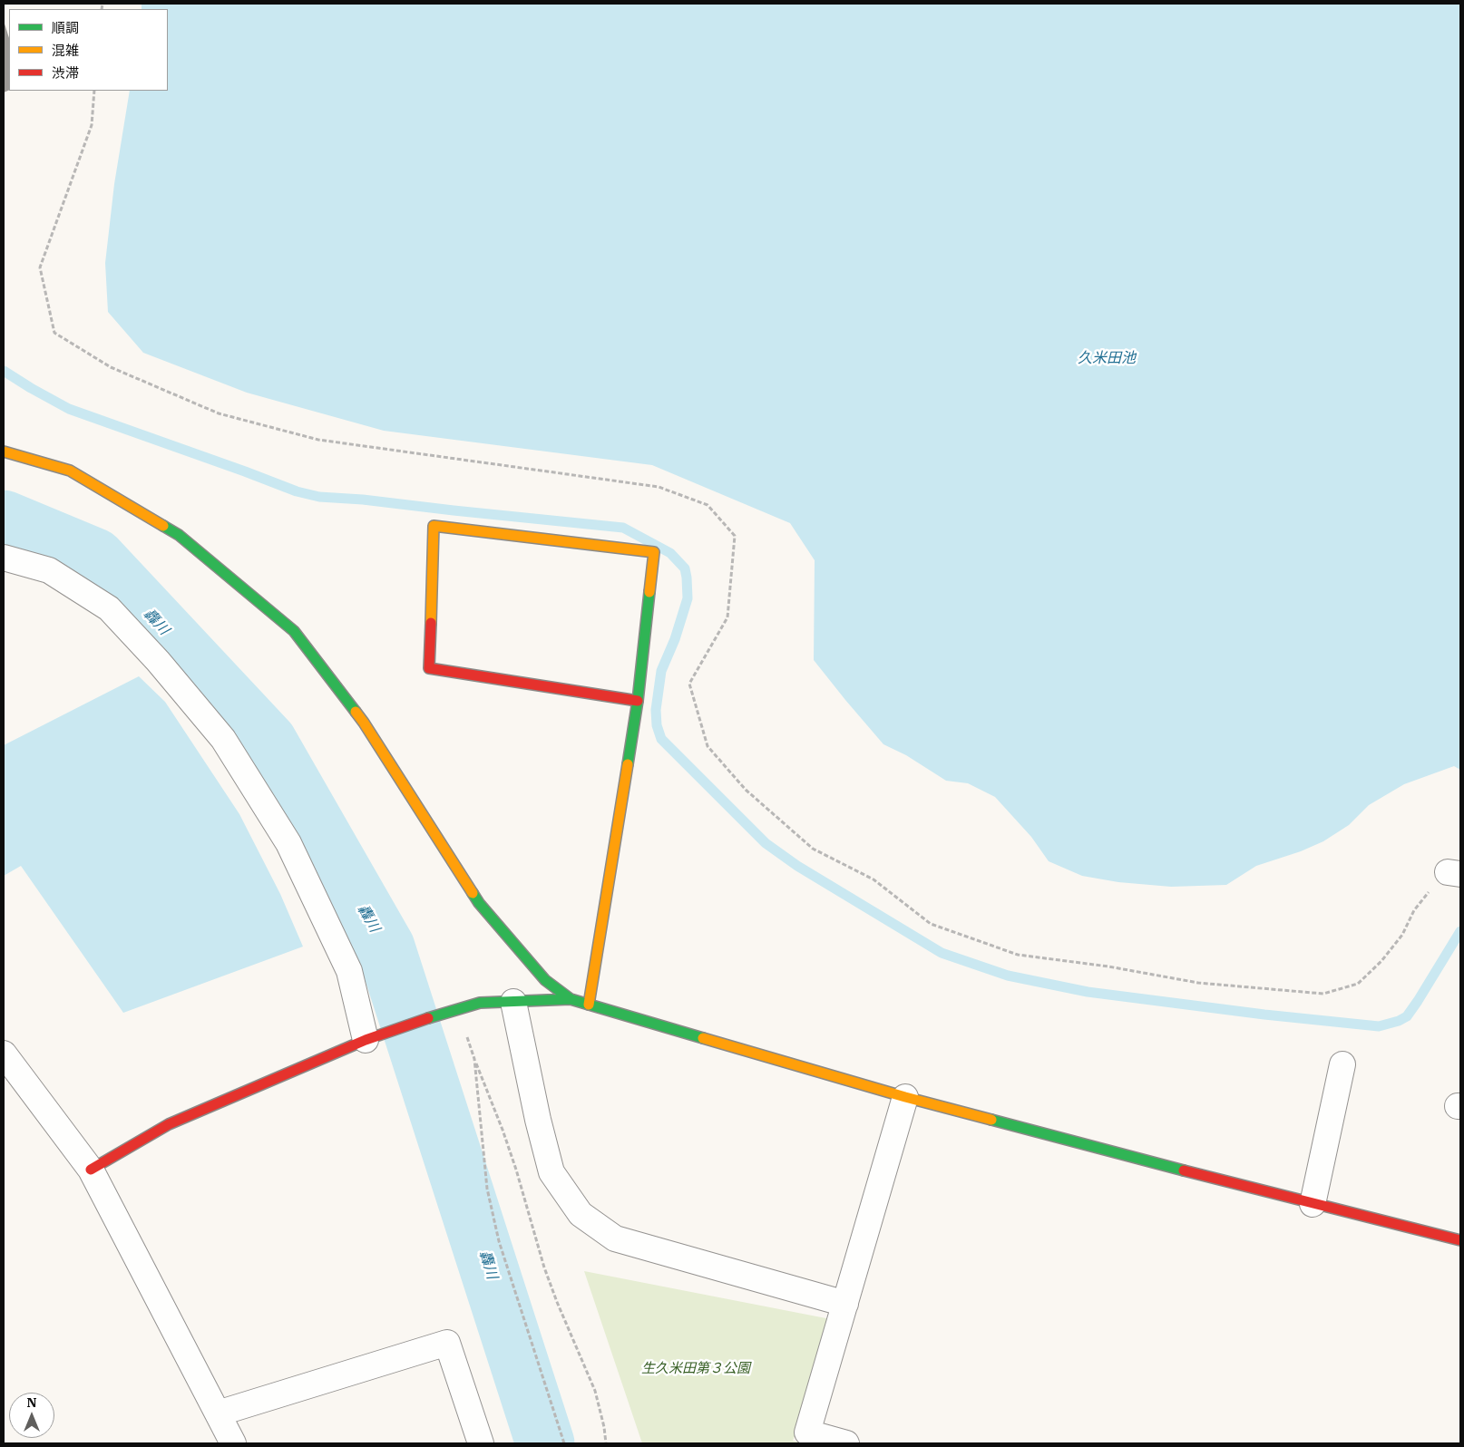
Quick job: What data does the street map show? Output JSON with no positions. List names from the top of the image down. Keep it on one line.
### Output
{"water":["久米田池","轟川"],"parks":["生久米田第３公園"],"legend":["順調","混雑","渋滞"],"north":"top"}
